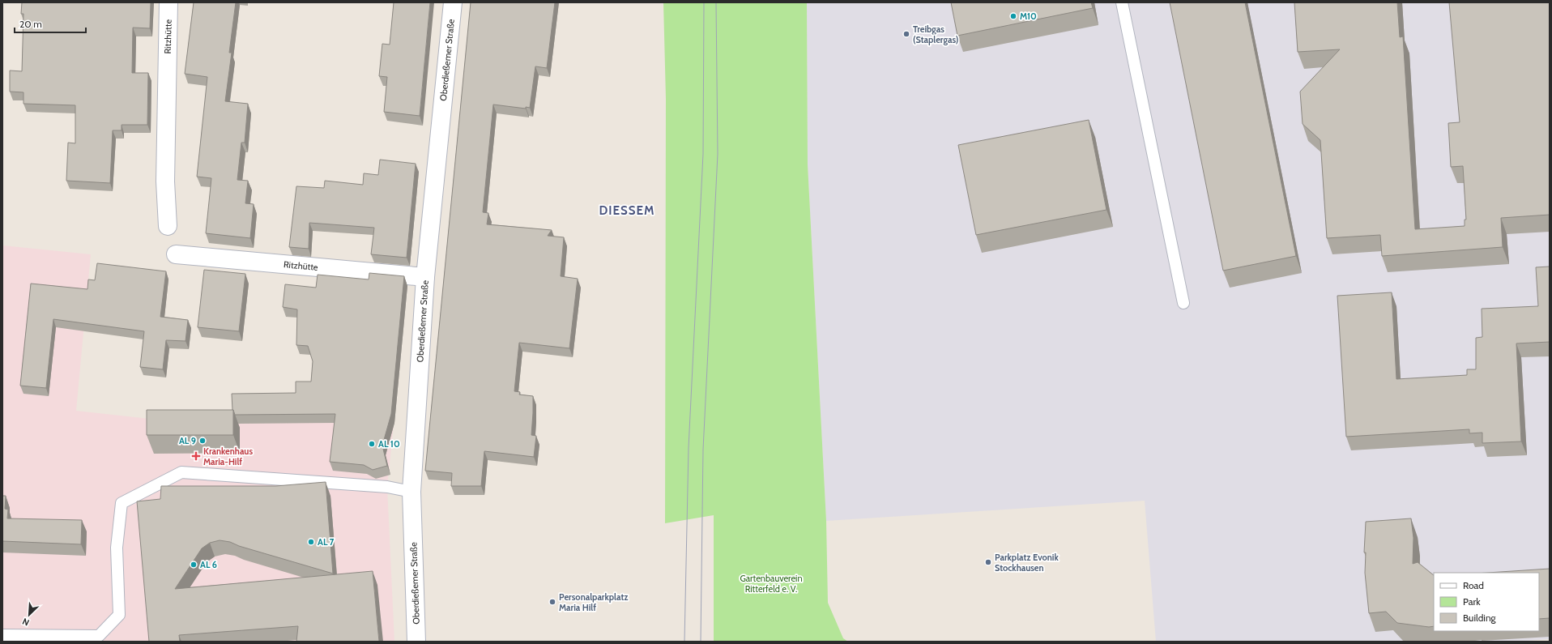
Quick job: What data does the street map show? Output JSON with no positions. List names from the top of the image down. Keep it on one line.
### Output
{"streets":{"street":["Ritzhütte","Oberdießemer Straße"]},"crossings":[["Ritzhütte","Oberdießemer Straße"]],"districts":["DIESSEM"],"parks":["Gartenbauverein Ritterfeld e. V."],"places":{"other":["M10","Treibgas (Staplergas)","AL 9","AL 10","AL 7","Parkplatz Evonik Stockhausen","AL 6","Personalparkplatz Maria Hilf"],"health":["Krankenhaus Maria-Hilf"]},"legend":["Road","Park","Building"],"scale_bar":"20 m","north":"bottom left"}
